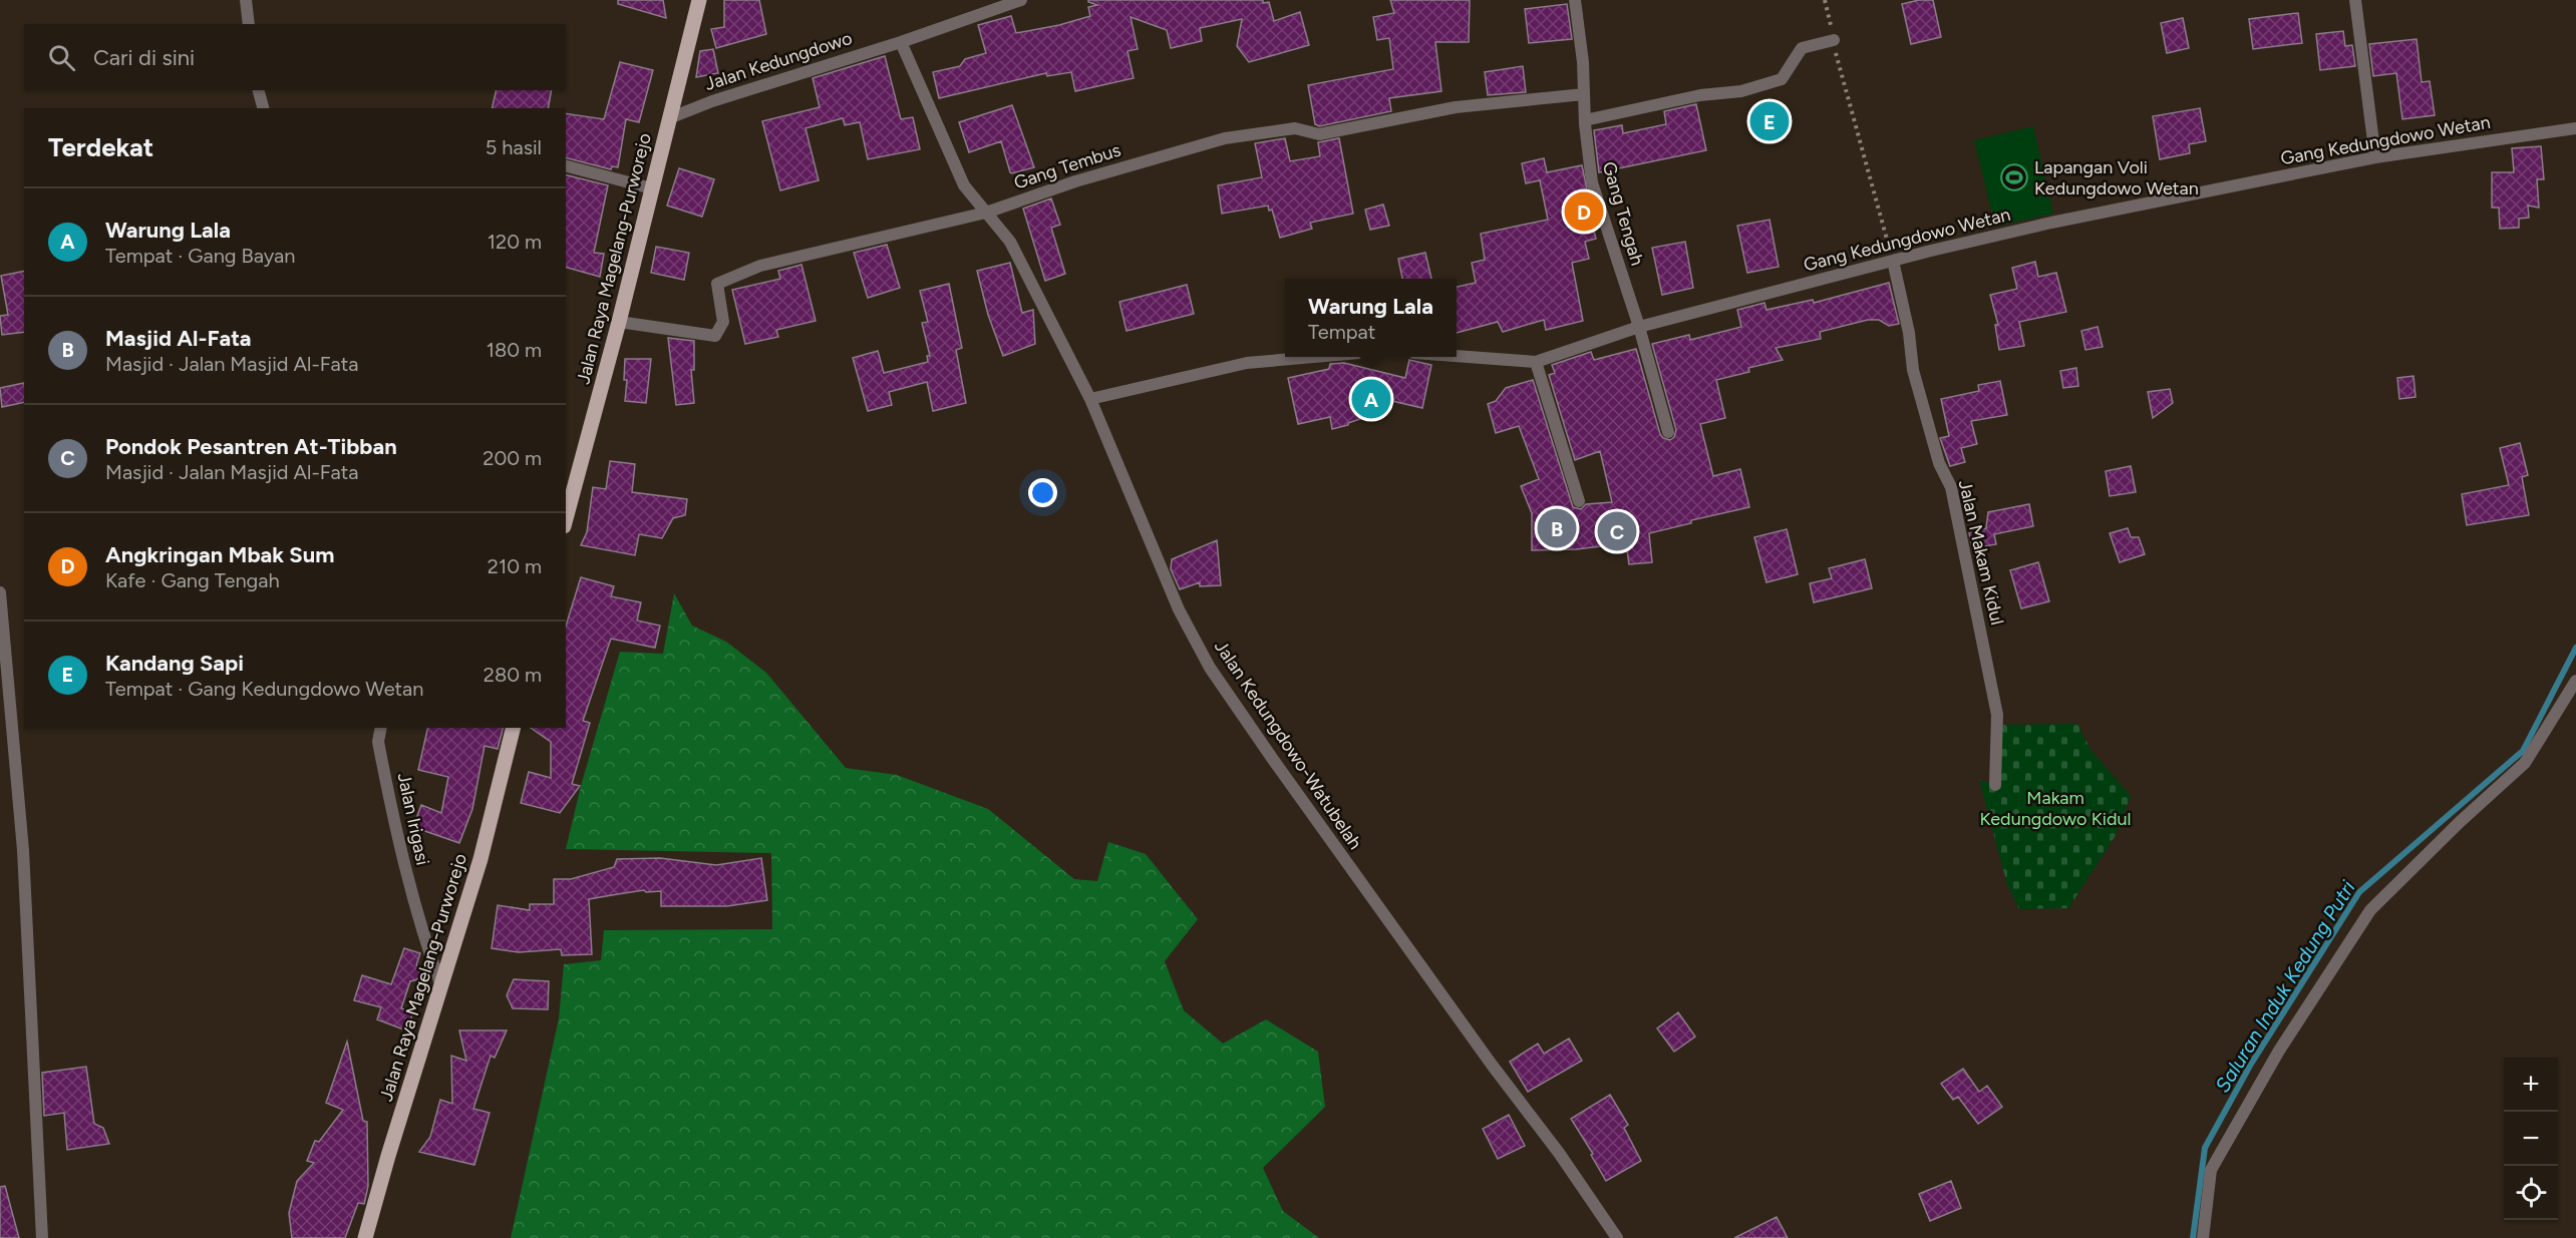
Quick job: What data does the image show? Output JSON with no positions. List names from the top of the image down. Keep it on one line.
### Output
{"streets":{"main road":["Jalan Raya Magelang-Purworejo"],"street":["Jalan Kedungdowo","Gang Kedungdowo Wetan","Gang Tembus","Gang Tengah","Jalan Makam Kidul","Jalan Kedungdowo-Watubelah","Jalan Irigasi"]},"crossings":[["Jalan Kedungdowo","Jalan Raya Magelang-Purworejo"],["Jalan Kedungdowo","Jalan Kedungdowo-Watubelah"],["Gang Kedungdowo Wetan","Gang Tengah"],["Gang Kedungdowo Wetan","Jalan Makam Kidul"],["Gang Tembus","Gang Tengah"],["Gang Tembus","Jalan Raya Magelang-Purworejo"],["Gang Tembus","Jalan Kedungdowo-Watubelah"],["Jalan Raya Magelang-Purworejo","Jalan Irigasi"]],"water":["Saluran Induk Kedung Putri"],"parks":["Makam Kedungdowo Kidul"],"places":{"sports":["Lapangan Voli Kedungdowo Wetan"]},"page":{"search":"Cari di sini","pins":["E","D","A","B","C"],"heading":["Terdekat","5 hasil"],"list":[{"mark":"A","name":"Warung Lala","note":"Tempat · Gang Bayan","value":"120 m"},{"mark":"B","name":"Masjid Al-Fata","note":"Masjid · Jalan Masjid Al-Fata","value":"180 m"},{"mark":"C","name":"Pondok Pesantren At-Tibban","note":"Masjid · Jalan Masjid Al-Fata","value":"200 m"},{"mark":"D","name":"Angkringan Mbak Sum","note":"Kafe · Gang Tengah","value":"210 m"},{"mark":"E","name":"Kandang Sapi","note":"Tempat · Gang Kedungdowo Wetan","value":"280 m"}],"popup":["Warung Lala","Tempat"],"map_buttons":["+","−"]}}
